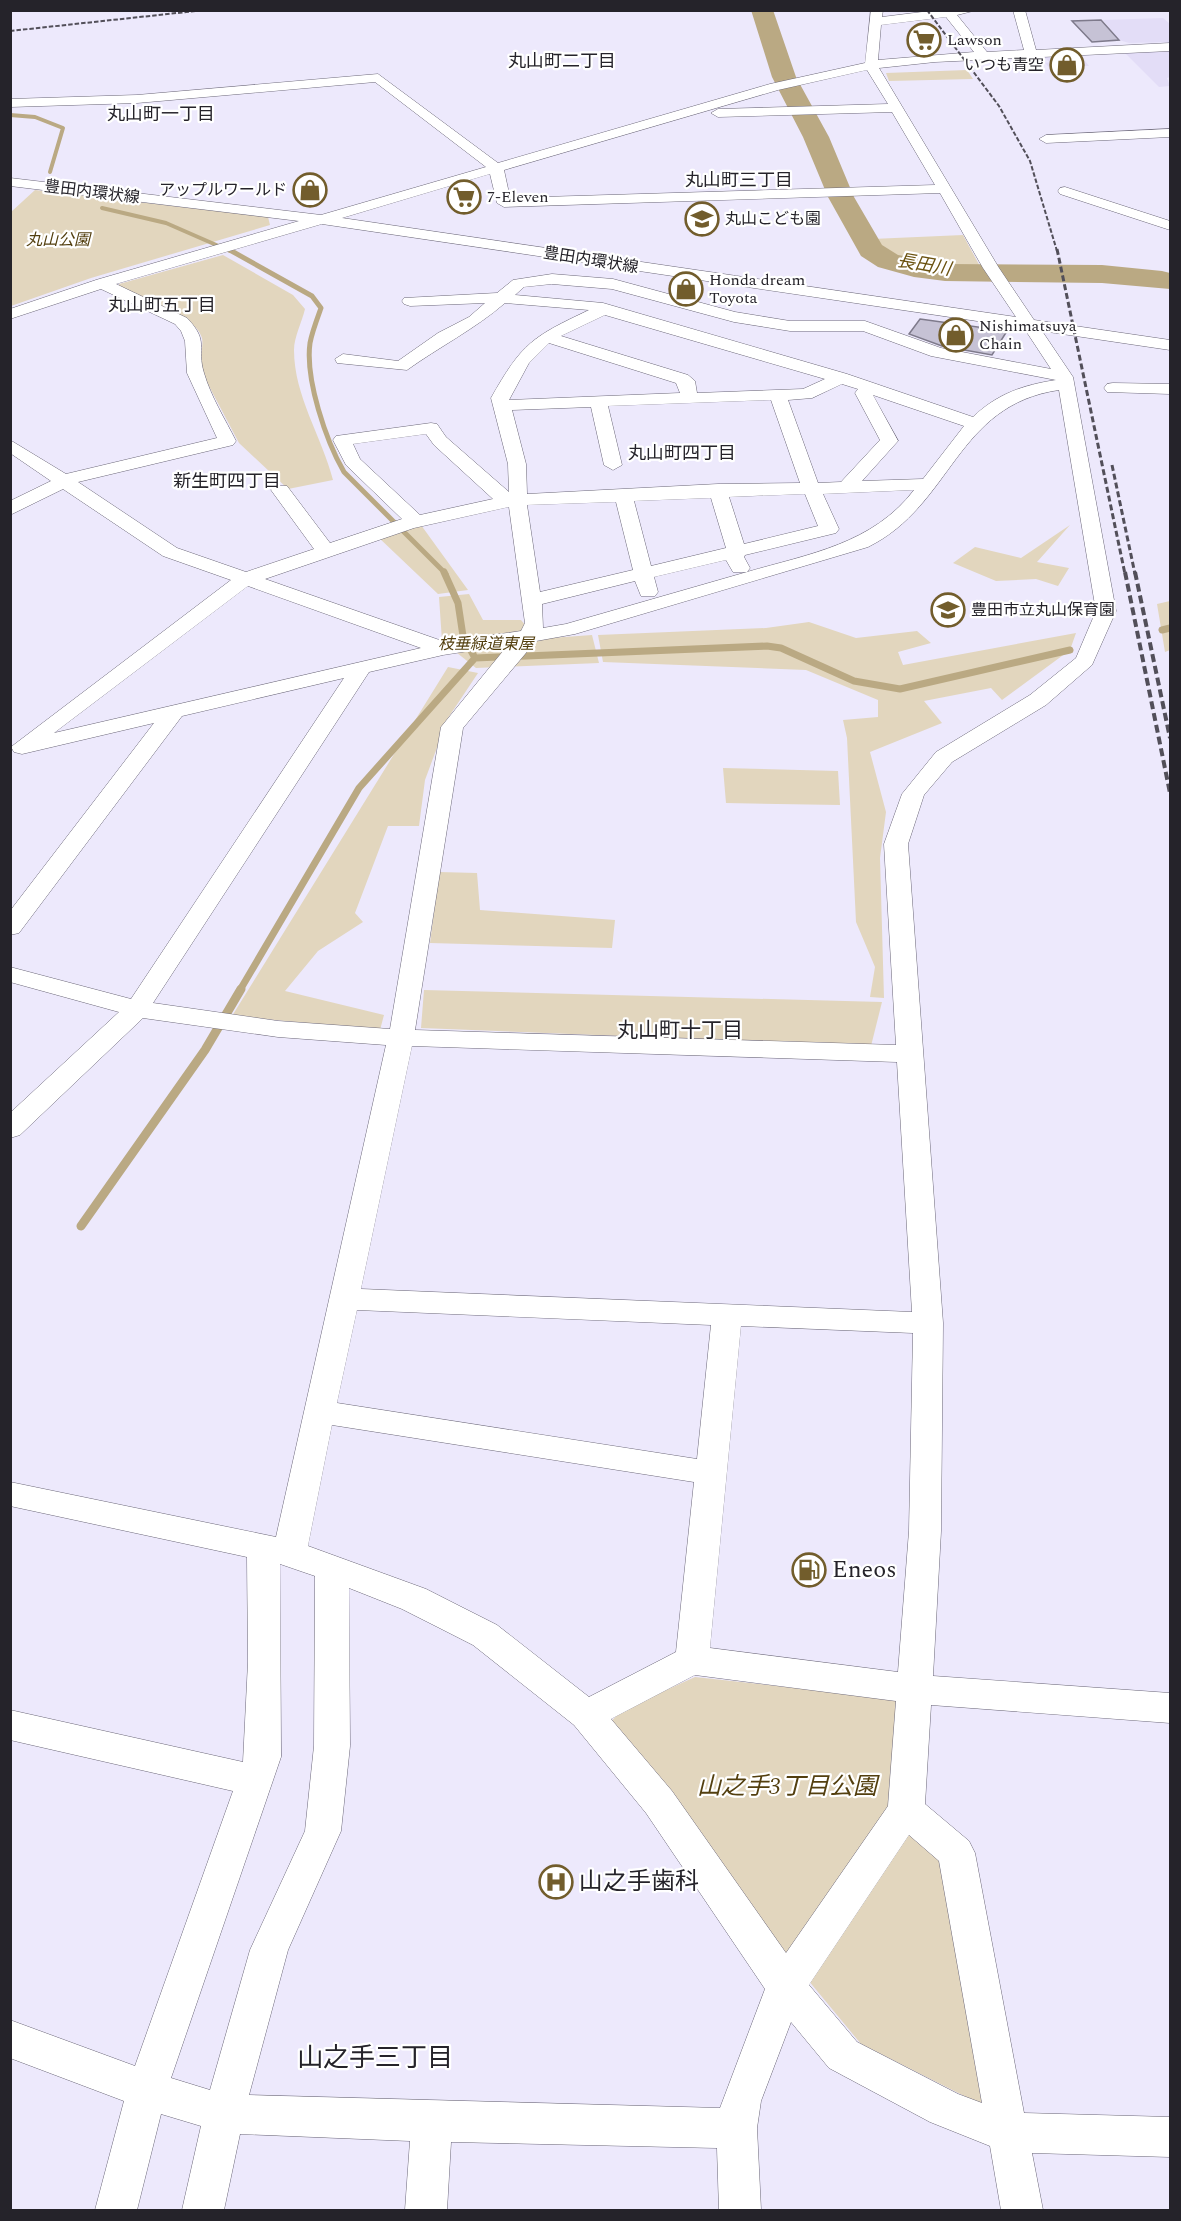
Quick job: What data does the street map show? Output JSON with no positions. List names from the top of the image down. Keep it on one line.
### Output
{"streets":{"street":["豊田内環状線"]},"districts":["丸山町二丁目","丸山町一丁目","丸山町三丁目","丸山町五丁目","丸山町四丁目","新生町四丁目","丸山町十丁目","山之手三丁目"],"water":["長田川"],"parks":["丸山公園","枝垂緑道東屋","山之手3丁目公園"],"places":{"supermarket":["Lawson","7-Eleven"],"shop":["いつも青空","アップルワールド","Honda dream Toyota","Nishimatsuya Chain"],"school or university":["丸山こども園","豊田市立丸山保育園"],"fuel station":["Eneos"],"hospital":["山之手歯科"]}}
